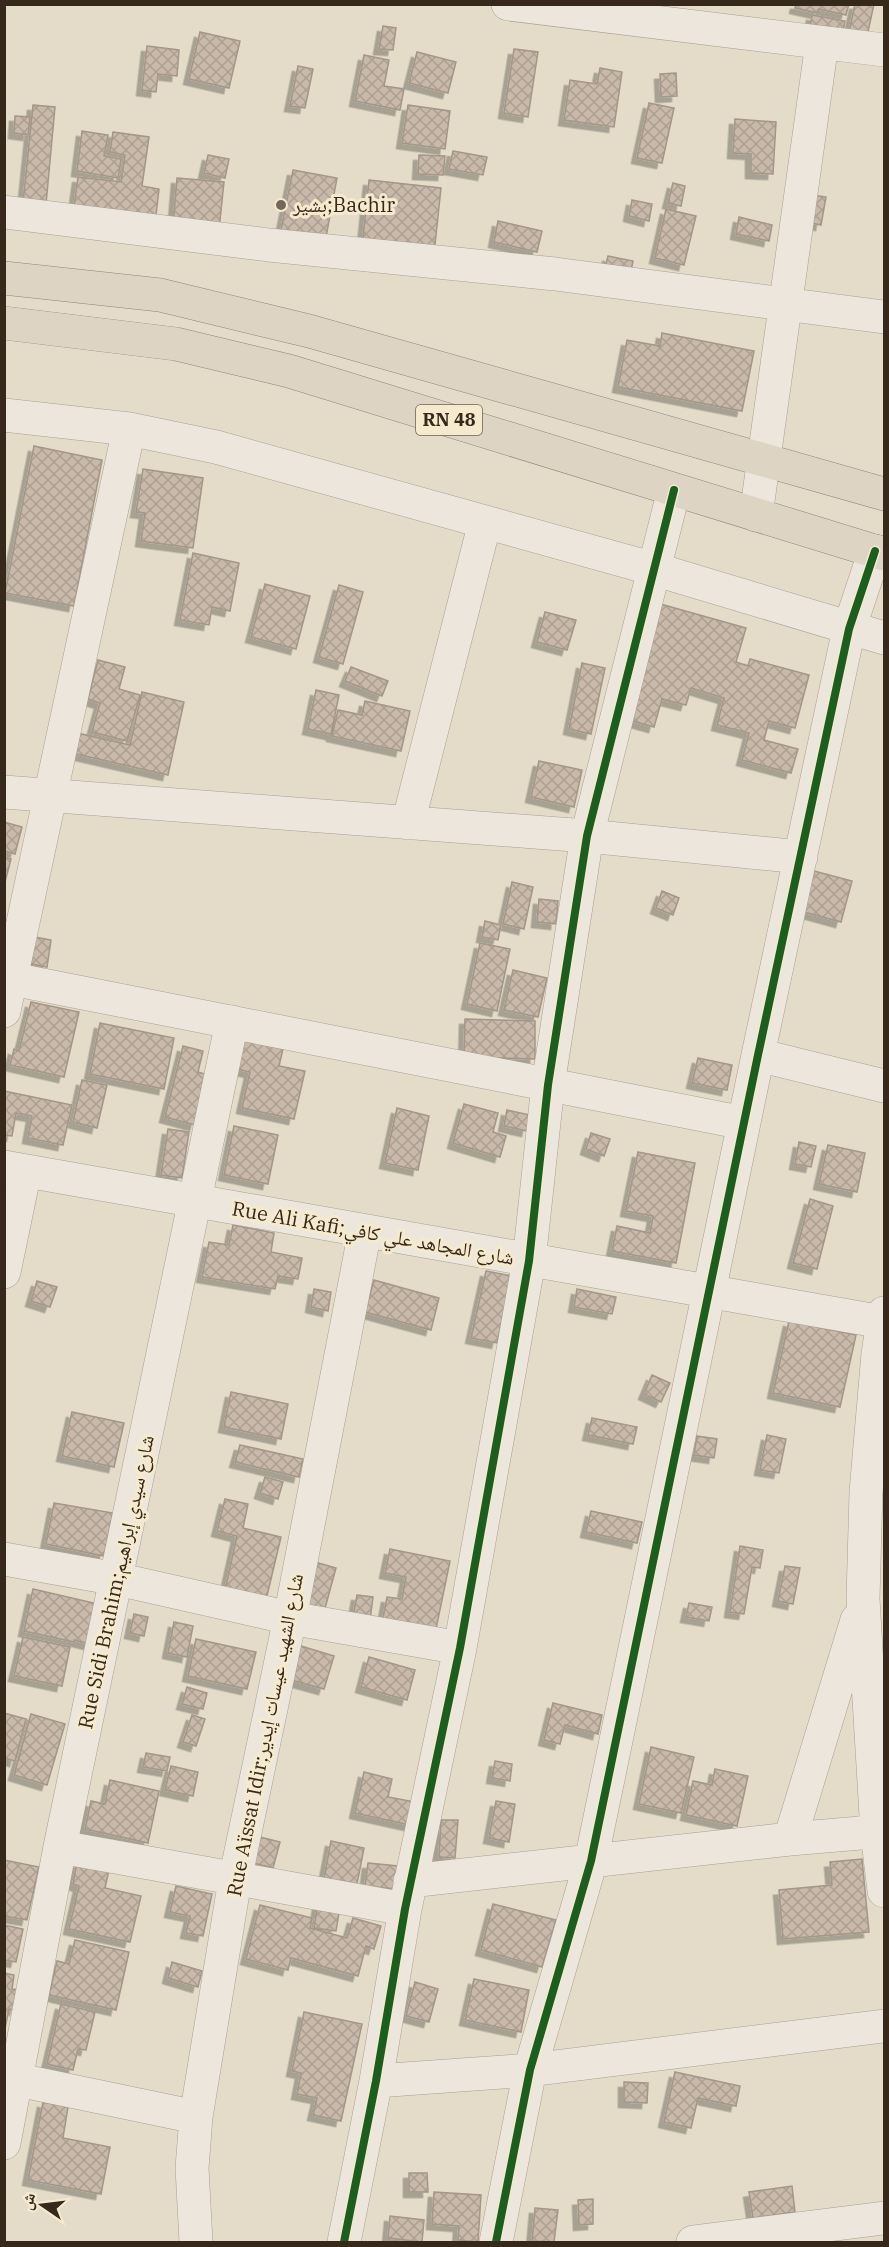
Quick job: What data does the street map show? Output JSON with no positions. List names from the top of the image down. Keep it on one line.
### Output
{"streets":{"highway":["RN 48"],"street":["Rue Ali Kafi;شارع المجاهد علي كافي","Rue Sidi Brahim;شارع سيدي إبراهيم","Rue Aïssat Idir;شارع الشهيد عيسات إيدير"]},"crossings":[["Rue Ali Kafi;شارع المجاهد علي كافي","Rue Sidi Brahim;شارع سيدي إبراهيم"],["Rue Ali Kafi;شارع المجاهد علي كافي","Rue Aïssat Idir;شارع الشهيد عيسات إيدير"]],"places":["بشير;Bachir"],"north":"left"}
